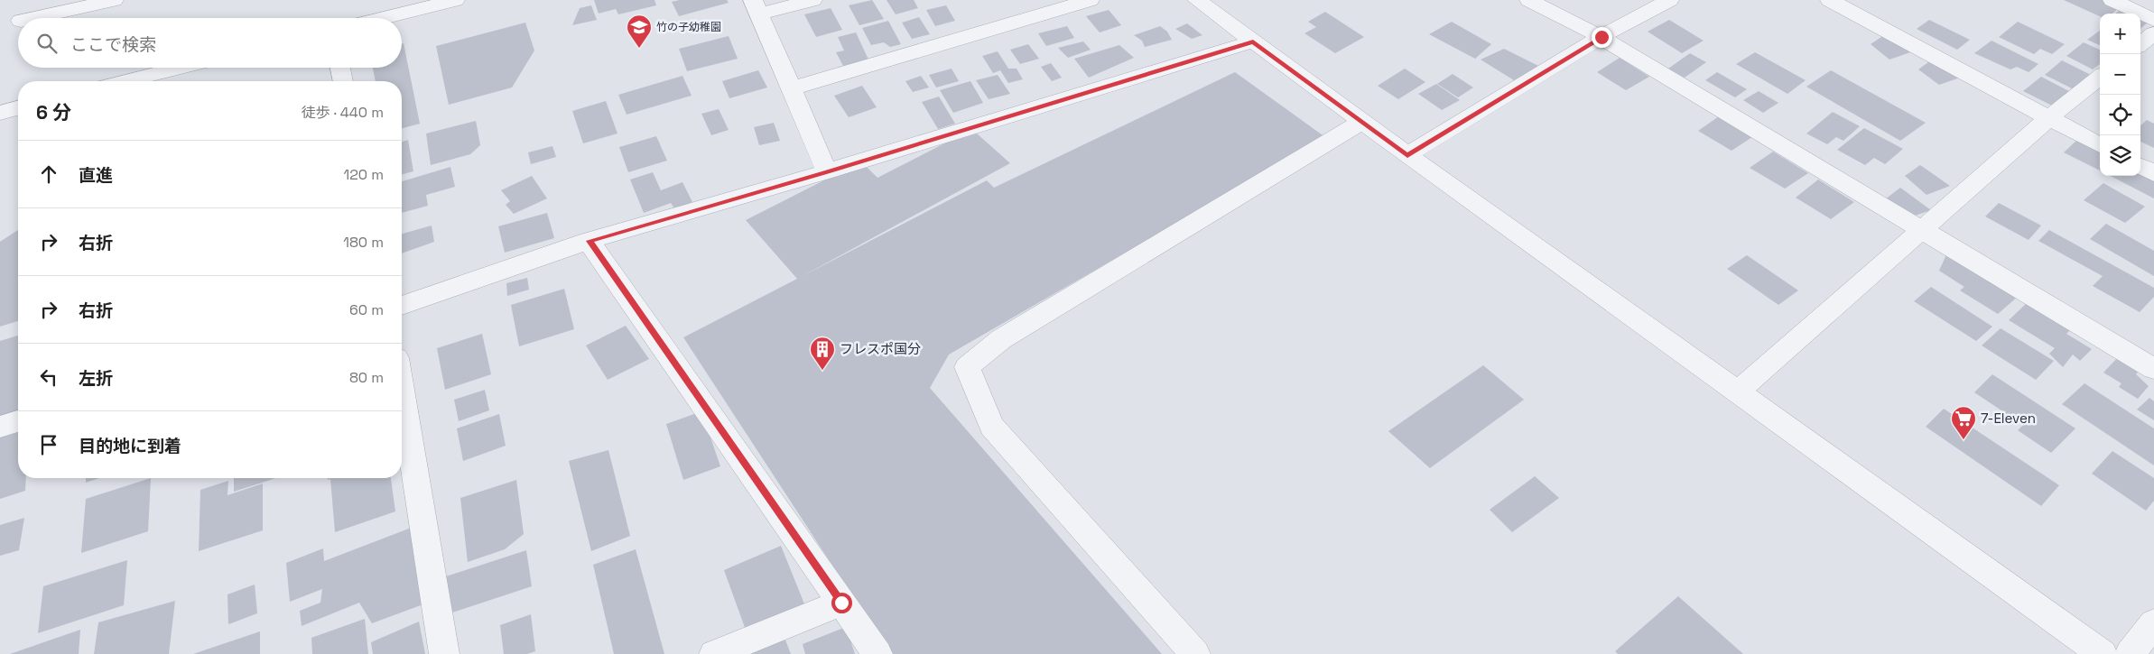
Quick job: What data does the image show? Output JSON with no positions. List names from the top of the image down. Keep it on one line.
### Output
{"places":{"school or university":["竹の子幼稚園"],"building":["フレスポ国分"],"supermarket":["7-Eleven"]},"page":{"map_buttons":["+","−"],"search":"ここで検索","heading":["6 分","徒歩 · 440 m"],"list":[["直進","120 m"],["右折","180 m"],["右折","60 m"],["左折","80 m"],"目的地に到着"]}}
